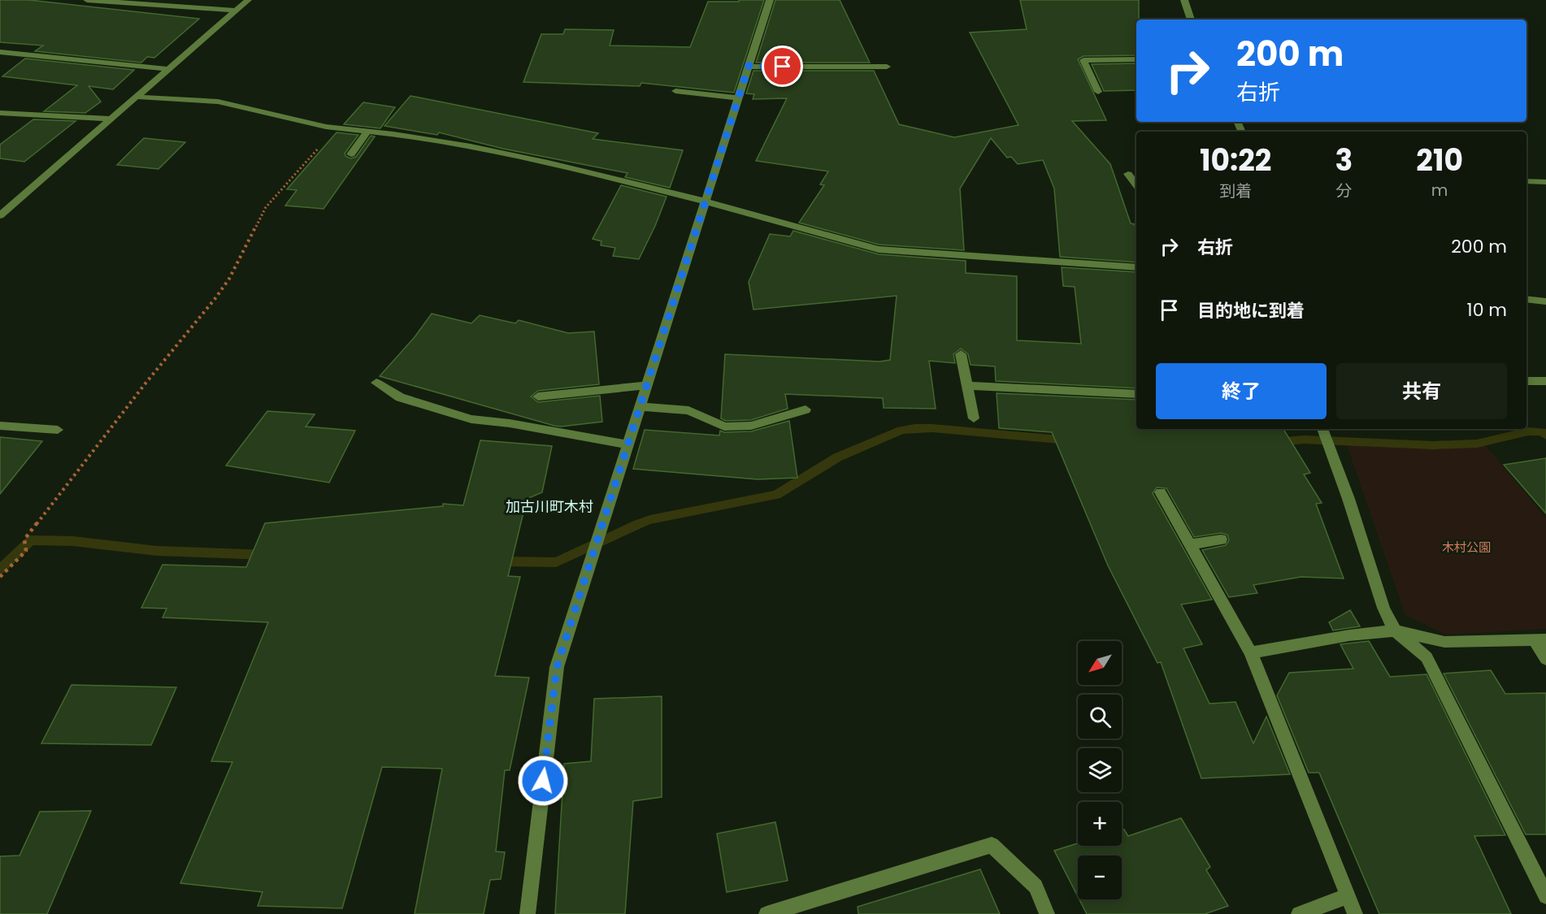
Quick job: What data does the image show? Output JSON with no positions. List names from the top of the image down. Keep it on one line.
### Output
{"districts":["加古川町木村"],"parks":["木村公園"],"north":"bottom left","page":{"turn":["200 m","右折"],"eta":["10:22","到着","3","分","210","m"],"list":[{"name":"右折","value":"200 m"},{"name":"目的地に到着","value":"10 m"}],"buttons":["終了","共有"],"map_buttons":["+","−"]}}
